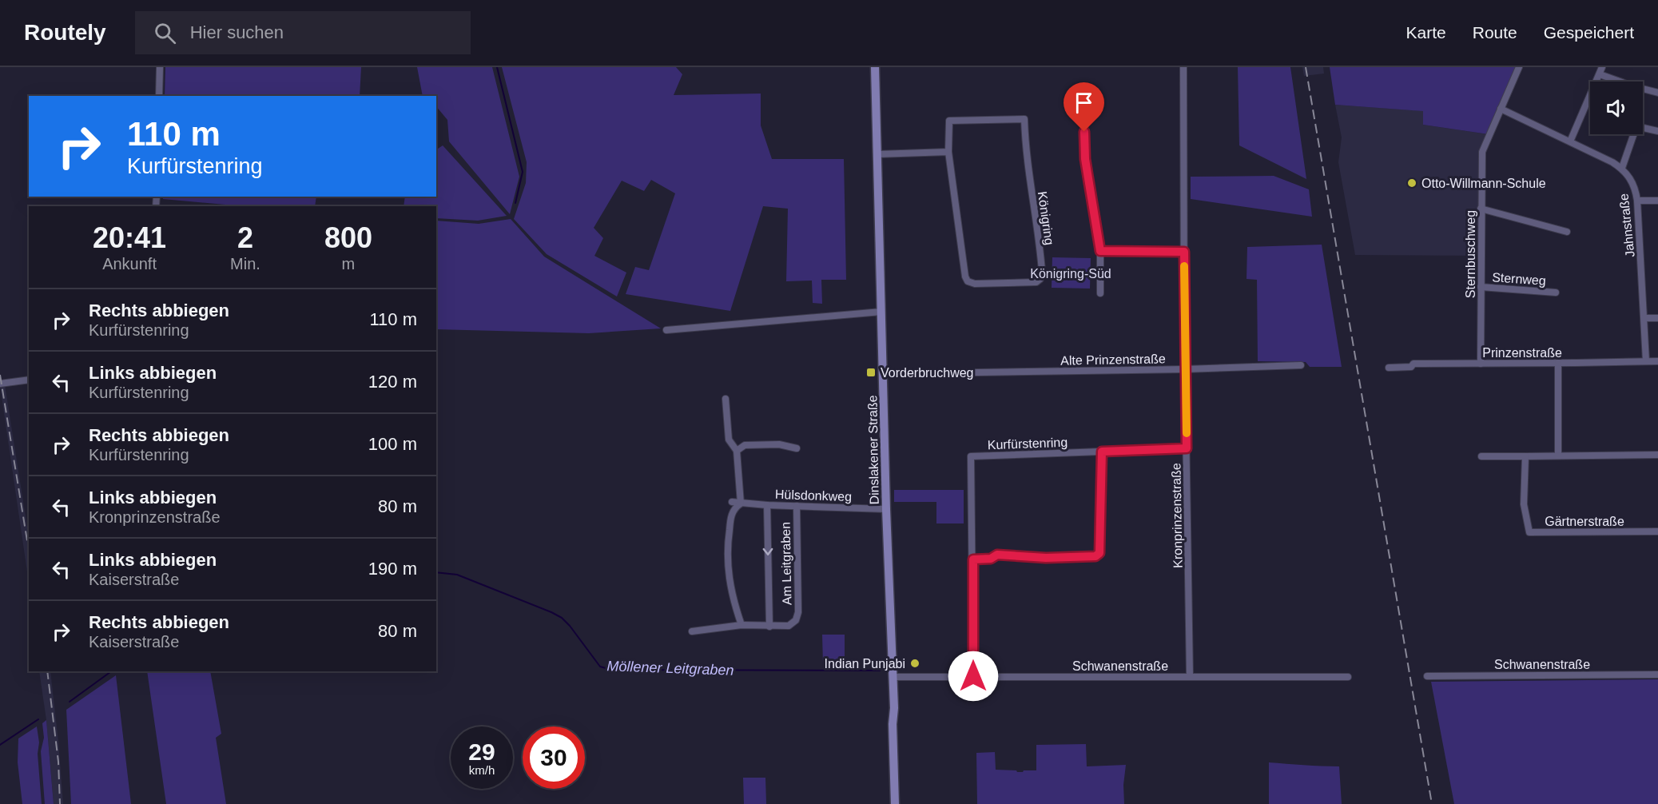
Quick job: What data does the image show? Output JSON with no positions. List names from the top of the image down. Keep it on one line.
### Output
{"streets":{"main road":["Dinslakener Straße"],"street":["Königring","Jahnstraße","Sternbuschweg","Sternweg","Prinzenstraße","Alte Prinzenstraße","Kurfürstenring","Hülsdonkweg","Kronprinzenstraße","Gärtnerstraße","Am Leitgraben","Schwanenstraße"]},"crossings":[["Jahnstraße","Prinzenstraße"],["Sternbuschweg","Sternweg"],["Sternbuschweg","Prinzenstraße"],["Alte Prinzenstraße","Kronprinzenstraße"],["Kurfürstenring","Kronprinzenstraße"],["Kurfürstenring","Schwanenstraße"],["Dinslakener Straße","Hülsdonkweg"],["Dinslakener Straße","Schwanenstraße"],["Hülsdonkweg","Am Leitgraben"],["Kronprinzenstraße","Schwanenstraße"]],"water":["Möllener Leitgraben"],"parks":["Königring-Süd"],"places":{"other":["Otto-Willmann-Schule","Indian Punjabi"],"transit":["Vorderbruchweg"]},"page":{"header":"Routely","search":"Hier suchen","nav":["Karte","Route","Gespeichert"],"turn":["110 m","Kurfürstenring"],"eta":["20:41","Ankunft","2","Min.","800","m"],"list":[{"name":"Rechts abbiegen","note":"Kurfürstenring","value":"110 m"},{"name":"Links abbiegen","note":"Kurfürstenring","value":"120 m"},{"name":"Rechts abbiegen","note":"Kurfürstenring","value":"100 m"},{"name":"Links abbiegen","note":"Kronprinzenstraße","value":"80 m"},{"name":"Links abbiegen","note":"Kaiserstraße","value":"190 m"},{"name":"Rechts abbiegen","note":"Kaiserstraße","value":"80 m"}],"speed":"29 km/h","limit":"30"}}
